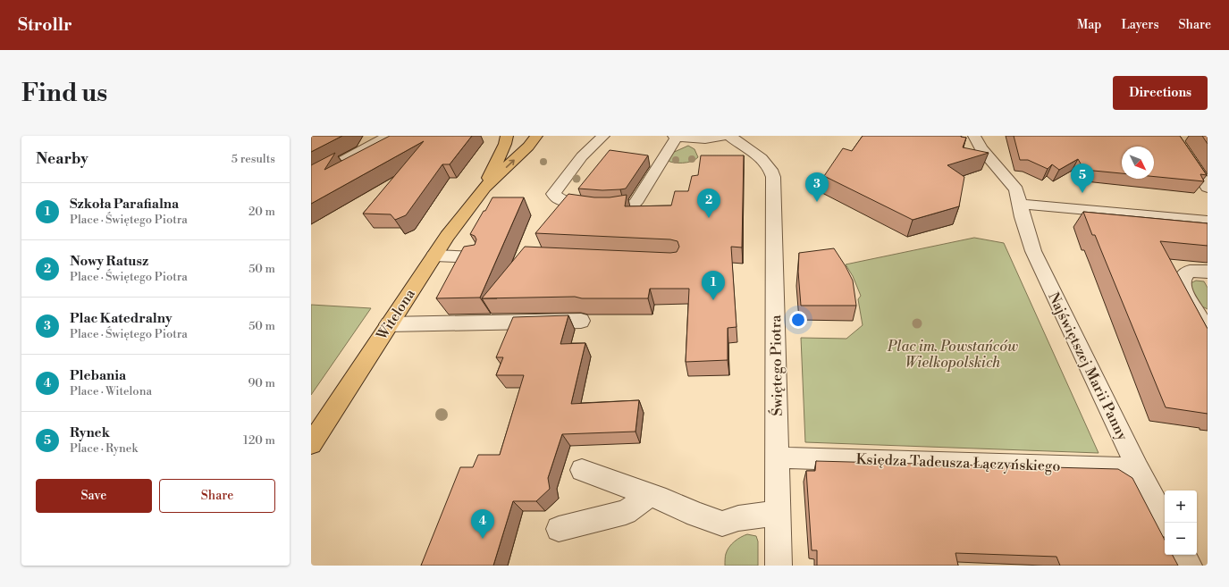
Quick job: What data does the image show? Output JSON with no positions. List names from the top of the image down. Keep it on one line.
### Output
{"streets":{"main road":["Witelona"],"street":["Świętego Piotra","Najświętszej Marii Panny","Księdza Tadeusza Łączyńskiego"]},"crossings":[["Świętego Piotra","Księdza Tadeusza Łączyńskiego"],["Najświętszej Marii Panny","Księdza Tadeusza Łączyńskiego"]],"parks":["Plac im. Powstańców Wielkopolskich"],"north":"bottom right","page":{"header":"Strollr","nav":["Map","Layers","Share"],"buttons":["Directions",["Save","Share"]],"title":"Find us","heading":["Nearby","5 results"],"pins":["5","3","2","1","4"],"list":[{"mark":"1","name":"Szkoła Parafialna","note":"Place · Świętego Piotra","value":"20 m"},{"mark":"2","name":"Nowy Ratusz","note":"Place · Świętego Piotra","value":"50 m"},{"mark":"3","name":"Plac Katedralny","note":"Place · Świętego Piotra","value":"50 m"},{"mark":"4","name":"Plebania","note":"Place · Witelona","value":"90 m"},{"mark":"5","name":"Rynek","note":"Place · Rynek","value":"120 m"}],"map_buttons":["+","−"]}}
